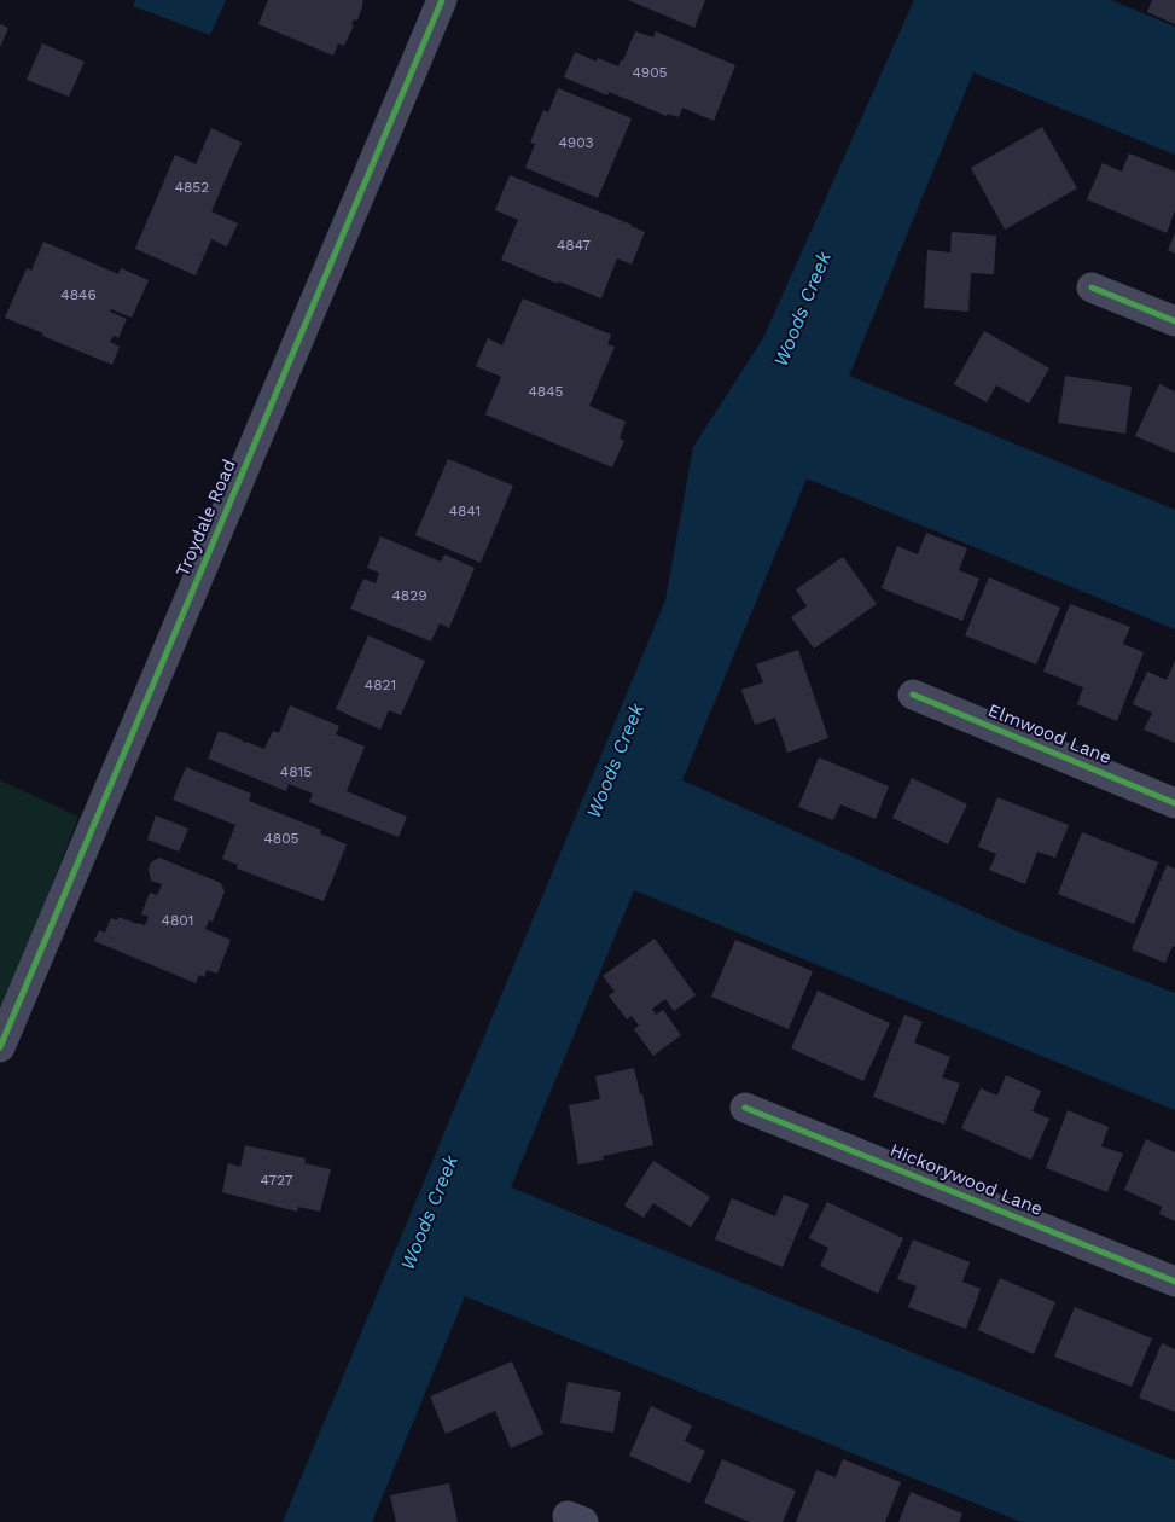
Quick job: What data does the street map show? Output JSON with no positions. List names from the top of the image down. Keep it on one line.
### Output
{"streets":{"street":["Troydale Road","Elmwood Lane","Hickorywood Lane"]},"water":["Woods Creek"],"house_numbers":["4905","4903","4852","4847","4846","4845","4841","4829","4821","4815","4805","4801","4727"]}
